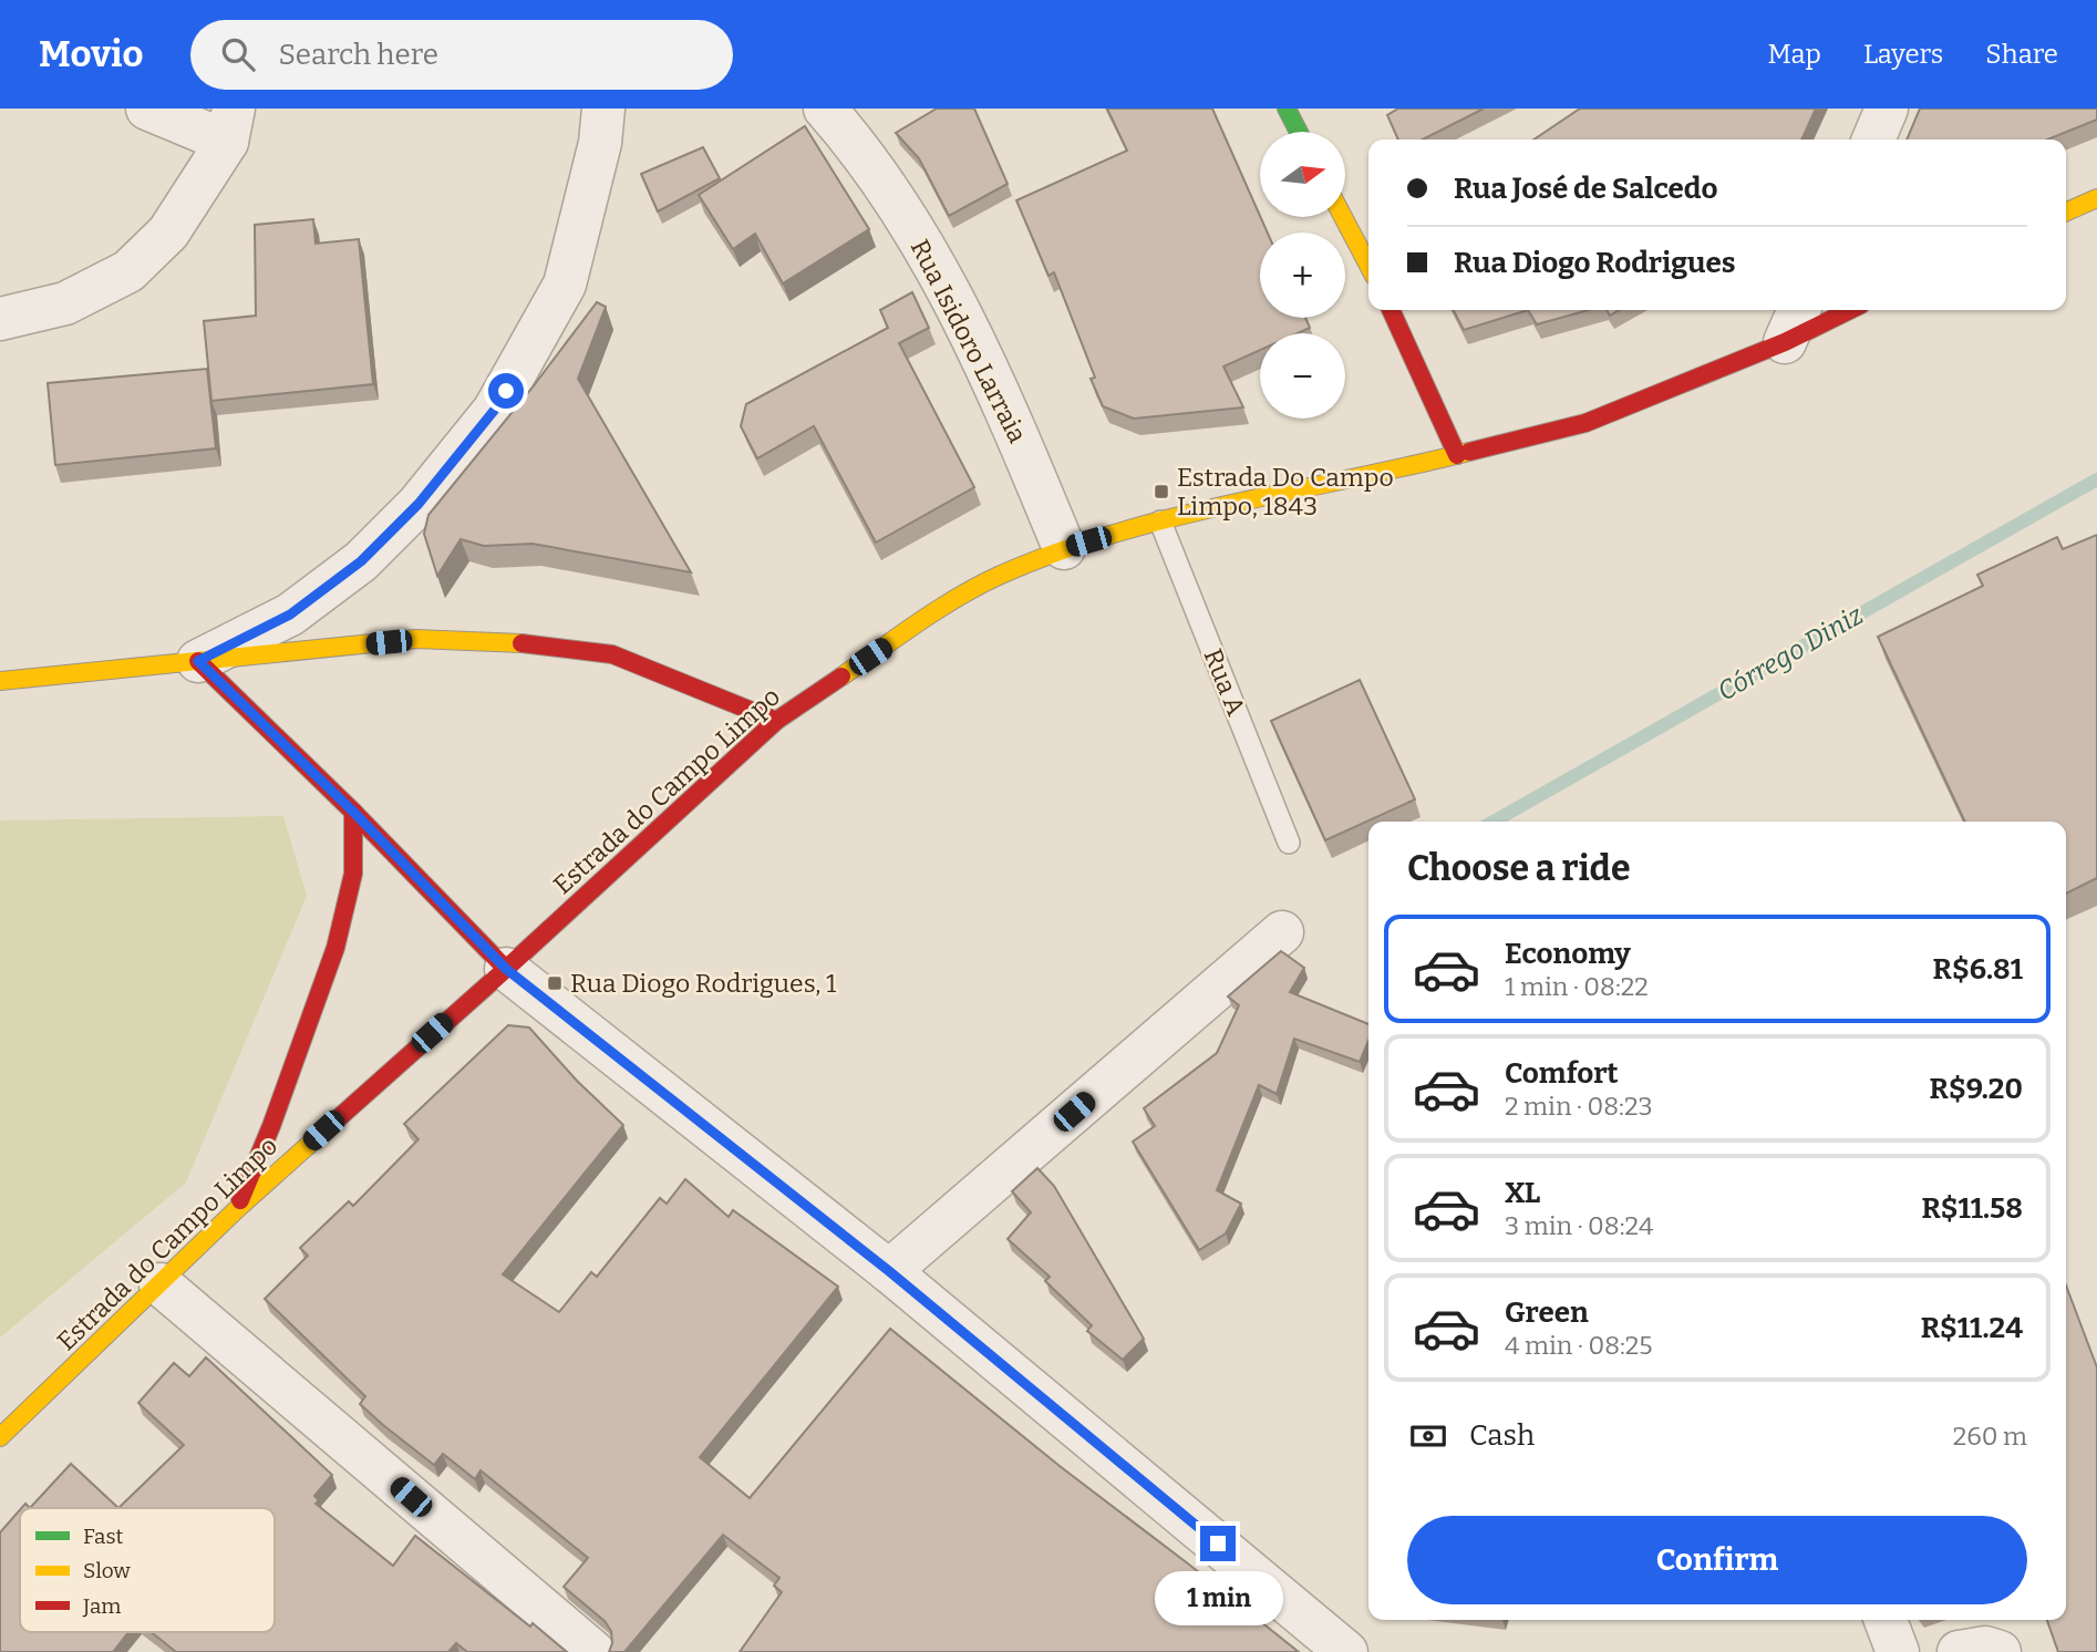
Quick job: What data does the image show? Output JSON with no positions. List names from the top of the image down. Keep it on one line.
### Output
{"streets":{"main road":["Estrada do Campo Limpo"],"street":["Rua Isidoro Larraia"],"lane":["Rua A"]},"crossings":[["Rua Isidoro Larraia","Estrada do Campo Limpo"],["Rua A","Estrada do Campo Limpo"]],"water":["Córrego Diniz"],"places":{"transit":["Estrada Do Campo Limpo, 1843","Rua Diogo Rodrigues, 1"]},"legend":["Fast","Slow","Jam"],"north":"right","page":{"header":"Movio","search":"Search here","nav":["Map","Layers","Share"],"map_buttons":["+","−"],"banner":["Rua José de Salcedo","Rua Diogo Rodrigues"],"heading":"Choose a ride","list":[{"name":"Economy","note":"1 min · 08:22","value":"R$6.81"},{"name":"Comfort","note":"2 min · 08:23","value":"R$9.20"},{"name":"XL","note":"3 min · 08:24","value":"R$11.58"},{"name":"Green","note":"4 min · 08:25","value":"R$11.24"}],"pay":["Cash","260 m"],"buttons":"Confirm","bubble":"1 min"}}
